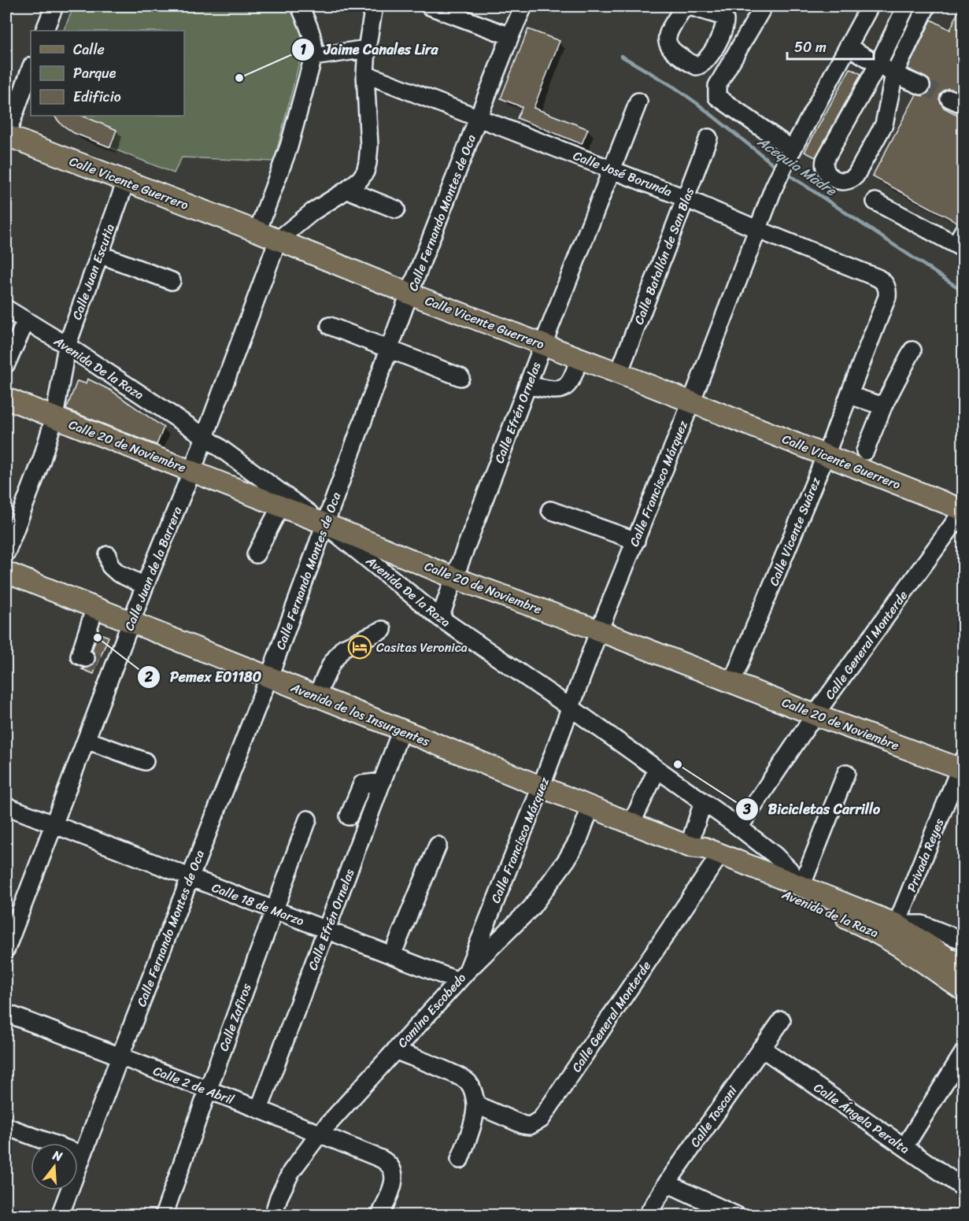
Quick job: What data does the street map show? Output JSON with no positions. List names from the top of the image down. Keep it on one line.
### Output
{"streets":{"main road":["Calle Vicente Guerrero","Calle 20 de Noviembre","Avenida de los Insurgentes","Avenida de la Raza"],"street":["Calle José Borunda","Calle Fernando Montes de Oca","Calle Batallón de San Blas","Calle Juan Escutia","Avenida De la Raza","Calle Efrén Ornelas","Calle Francisco Márquez","Calle Vicente Suárez","Calle Juan de la Barrera","Calle General Monterde","Privada Reyes","Calle 18 de Marzo","Camino Escobedo","Calle Zafiros","Calle 2 de Abril","Calle Toscani","Calle Ángela Peralta"]},"crossings":[["Calle José Borunda","Calle Fernando Montes de Oca"],["Calle José Borunda","Calle Batallón de San Blas"],["Calle José Borunda","Calle Efrén Ornelas"],["Calle José Borunda","Calle Francisco Márquez"],["Calle José Borunda","Calle Vicente Suárez"],["Calle Vicente Guerrero","Calle Fernando Montes de Oca"],["Calle Vicente Guerrero","Calle Batallón de San Blas"],["Calle Vicente Guerrero","Calle Juan Escutia"],["Calle Vicente Guerrero","Calle Efrén Ornelas"],["Calle Vicente Guerrero","Calle Francisco Márquez"],["Calle Vicente Guerrero","Calle Vicente Suárez"],["Calle Vicente Guerrero","Calle Juan de la Barrera"],["Calle Vicente Guerrero","Calle General Monterde"],["Calle Fernando Montes de Oca","Avenida De la Raza"],["Calle Fernando Montes de Oca","Calle 20 de Noviembre"],["Calle Fernando Montes de Oca","Avenida de los Insurgentes"],["Calle Fernando Montes de Oca","Calle 18 de Marzo"],["Calle Fernando Montes de Oca","Calle 2 de Abril"],["Calle Juan Escutia","Avenida De la Raza"],["Calle Juan Escutia","Calle 20 de Noviembre"],["Avenida De la Raza","Calle Efrén Ornelas"],["Avenida De la Raza","Calle 20 de Noviembre"],["Avenida De la Raza","Calle Francisco Márquez"],["Avenida De la Raza","Calle Juan de la Barrera"],["Avenida De la Raza","Calle General Monterde"],["Avenida De la Raza","Avenida de la Raza"],["Calle Efrén Ornelas","Calle 20 de Noviembre"],["Calle Efrén Ornelas","Avenida de los Insurgentes"],["Calle Efrén Ornelas","Calle 18 de Marzo"],["Calle Efrén Ornelas","Calle 2 de Abril"],["Calle 20 de Noviembre","Calle Francisco Márquez"],["Calle 20 de Noviembre","Calle Vicente Suárez"],["Calle 20 de Noviembre","Calle Juan de la Barrera"],["Calle 20 de Noviembre","Calle General Monterde"],["Calle 20 de Noviembre","Privada Reyes"],["Calle Francisco Márquez","Avenida de los Insurgentes"],["Calle Francisco Márquez","Calle 18 de Marzo"],["Calle Francisco Márquez","Camino Escobedo"],["Calle Juan de la Barrera","Avenida de los Insurgentes"],["Calle Juan de la Barrera","Calle 18 de Marzo"],["Calle General Monterde","Avenida de los Insurgentes"],["Calle General Monterde","Avenida de la Raza"],["Avenida de los Insurgentes","Avenida de la Raza"],["Avenida de los Insurgentes","Camino Escobedo"],["Privada Reyes","Avenida de la Raza"],["Calle 18 de Marzo","Camino Escobedo"],["Calle 18 de Marzo","Calle Zafiros"],["Camino Escobedo","Calle 2 de Abril"],["Calle Zafiros","Calle 2 de Abril"],["Calle Toscani","Calle Ángela Peralta"]],"water":["Acequia Madre"],"places":{"other":["Jaime Canales Lira","Pemex E01180","Bicicletas Carrillo"],"hotel":["Casitas Veronica"]},"legend":["Calle","Parque","Edificio"],"scale_bar":"50 m","north":"top"}
